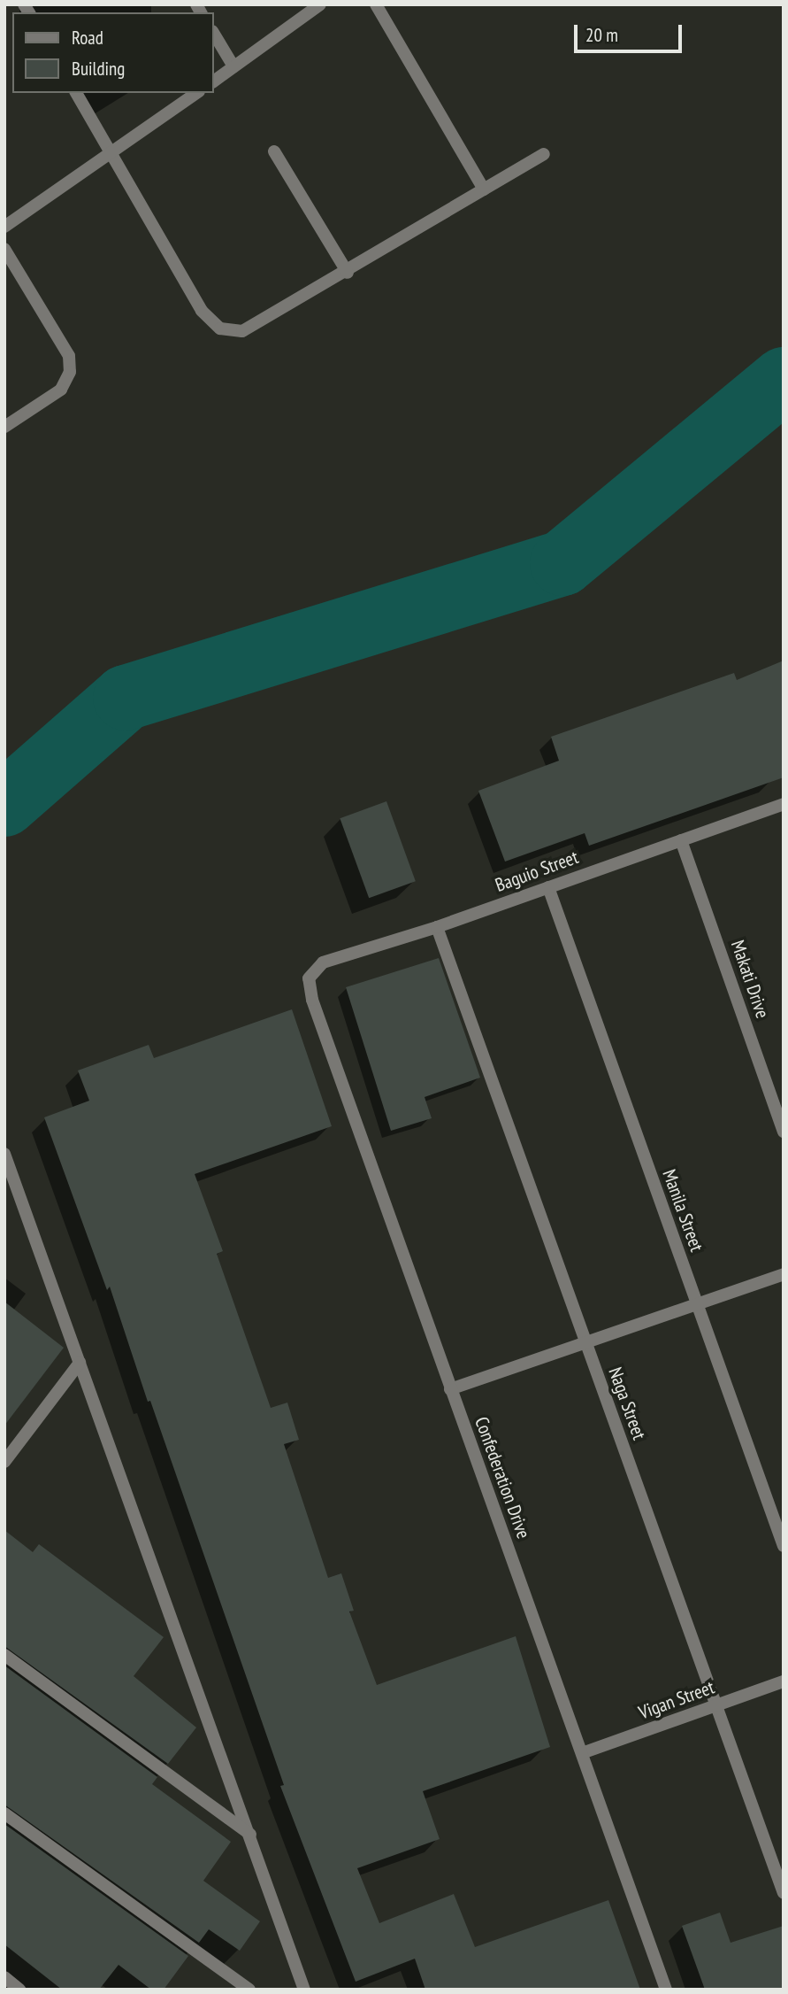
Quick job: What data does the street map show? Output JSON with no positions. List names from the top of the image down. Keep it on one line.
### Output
{"streets":{"street":["Baguio Street","Makati Drive","Manila Street","Naga Street","Confederation Drive","Vigan Street"]},"crossings":[["Baguio Street","Makati Drive"],["Baguio Street","Manila Street"],["Baguio Street","Naga Street"],["Baguio Street","Confederation Drive"],["Naga Street","Vigan Street"],["Confederation Drive","Vigan Street"]],"legend":["Road","Building"],"scale_bar":"20 m"}
